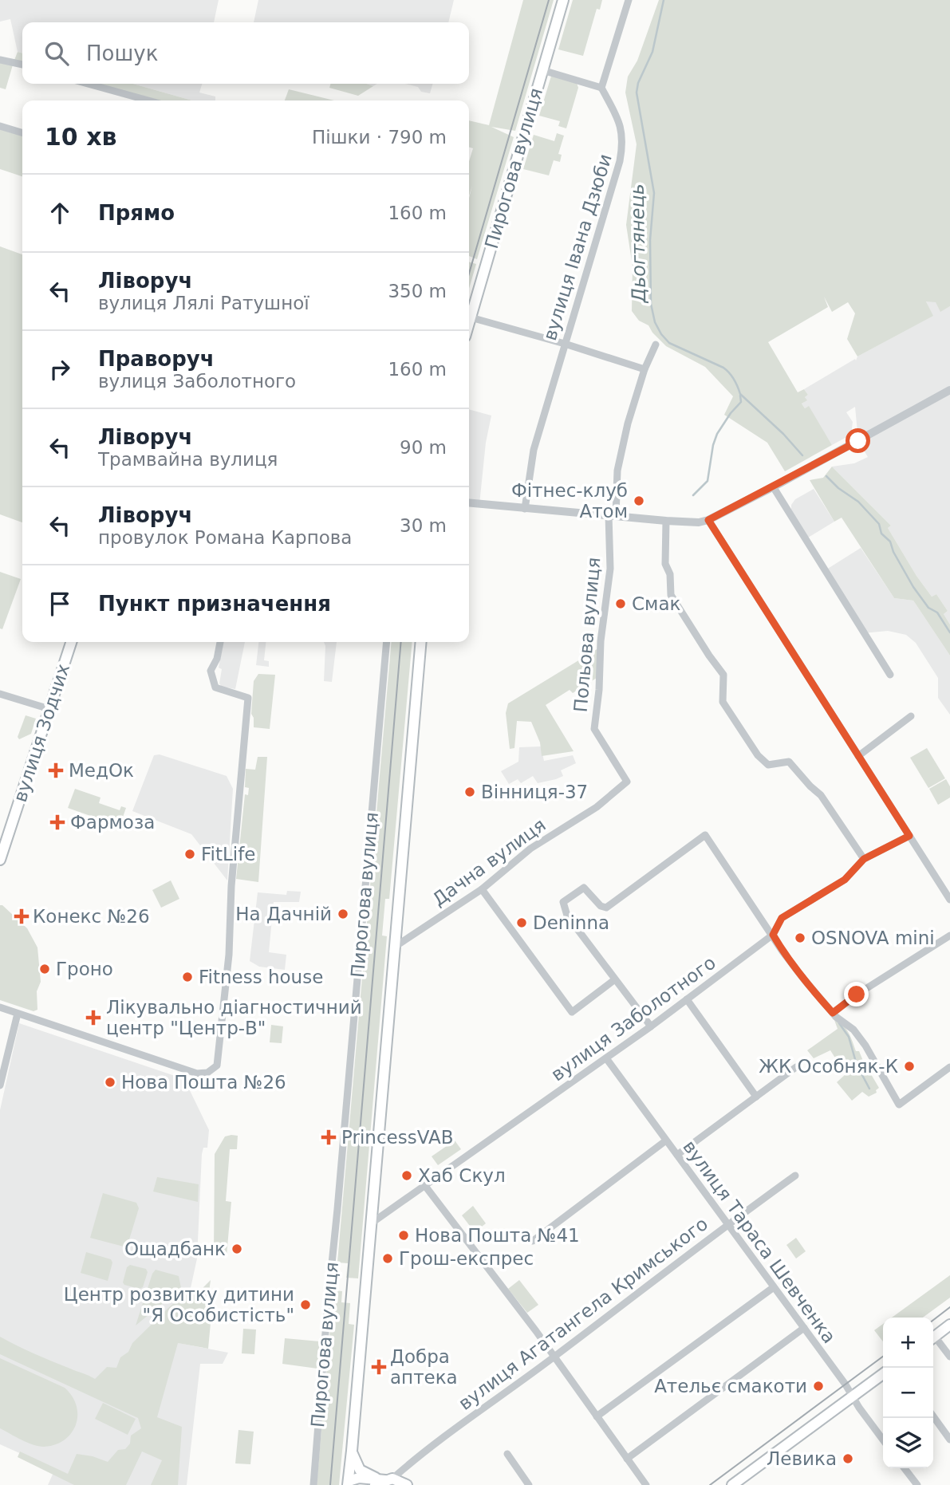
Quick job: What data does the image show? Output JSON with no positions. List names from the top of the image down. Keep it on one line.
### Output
{"streets":{"main road":["Пирогова вулиця","вулиця Зодчих"],"street":["вулиця Івана Дзюби","Польова вулиця","Дачна вулиця","вулиця Заболотного","вулиця Тараса Шевченка","вулиця Агатангела Кримського"]},"crossings":[["Пирогова вулиця","Дачна вулиця"],["Пирогова вулиця","вулиця Заболотного"],["Польова вулиця","Дачна вулиця"],["вулиця Заболотного","вулиця Тараса Шевченка"],["вулиця Тараса Шевченка","вулиця Агатангела Кримського"]],"water":["Дьогтянець"],"places":{"other":["Фітнес-клуб Атом","Смак","Вінниця-37","FitLife","На Дачній","Deninna","OSNOVA mini","Гроно","Fitness house","ЖК Особняк-К","Нова Пошта №26","Хаб Скул","Нова Пошта №41","Ощадбанк","Грош-експрес","Центр розвитку дитини \"Я Особистість\"","Ательє смакоти","Левика"],"health":["МедОк","Фармоза","Конекс №26","Лікувально діагностичний центр \"Центр-В\"","PrincessVAB","Добра аптека"]},"page":{"search":"Пошук","heading":["10 хв","Пішки · 790 m"],"list":[["Прямо","160 m"],["Ліворуч","вулиця Лялі Ратушної","350 m"],["Праворуч","вулиця Заболотного","160 m"],["Ліворуч","Трамвайна вулиця","90 m"],["Ліворуч","провулок Романа Карпова","30 m"],"Пункт призначення"],"map_buttons":["+","−"]}}
